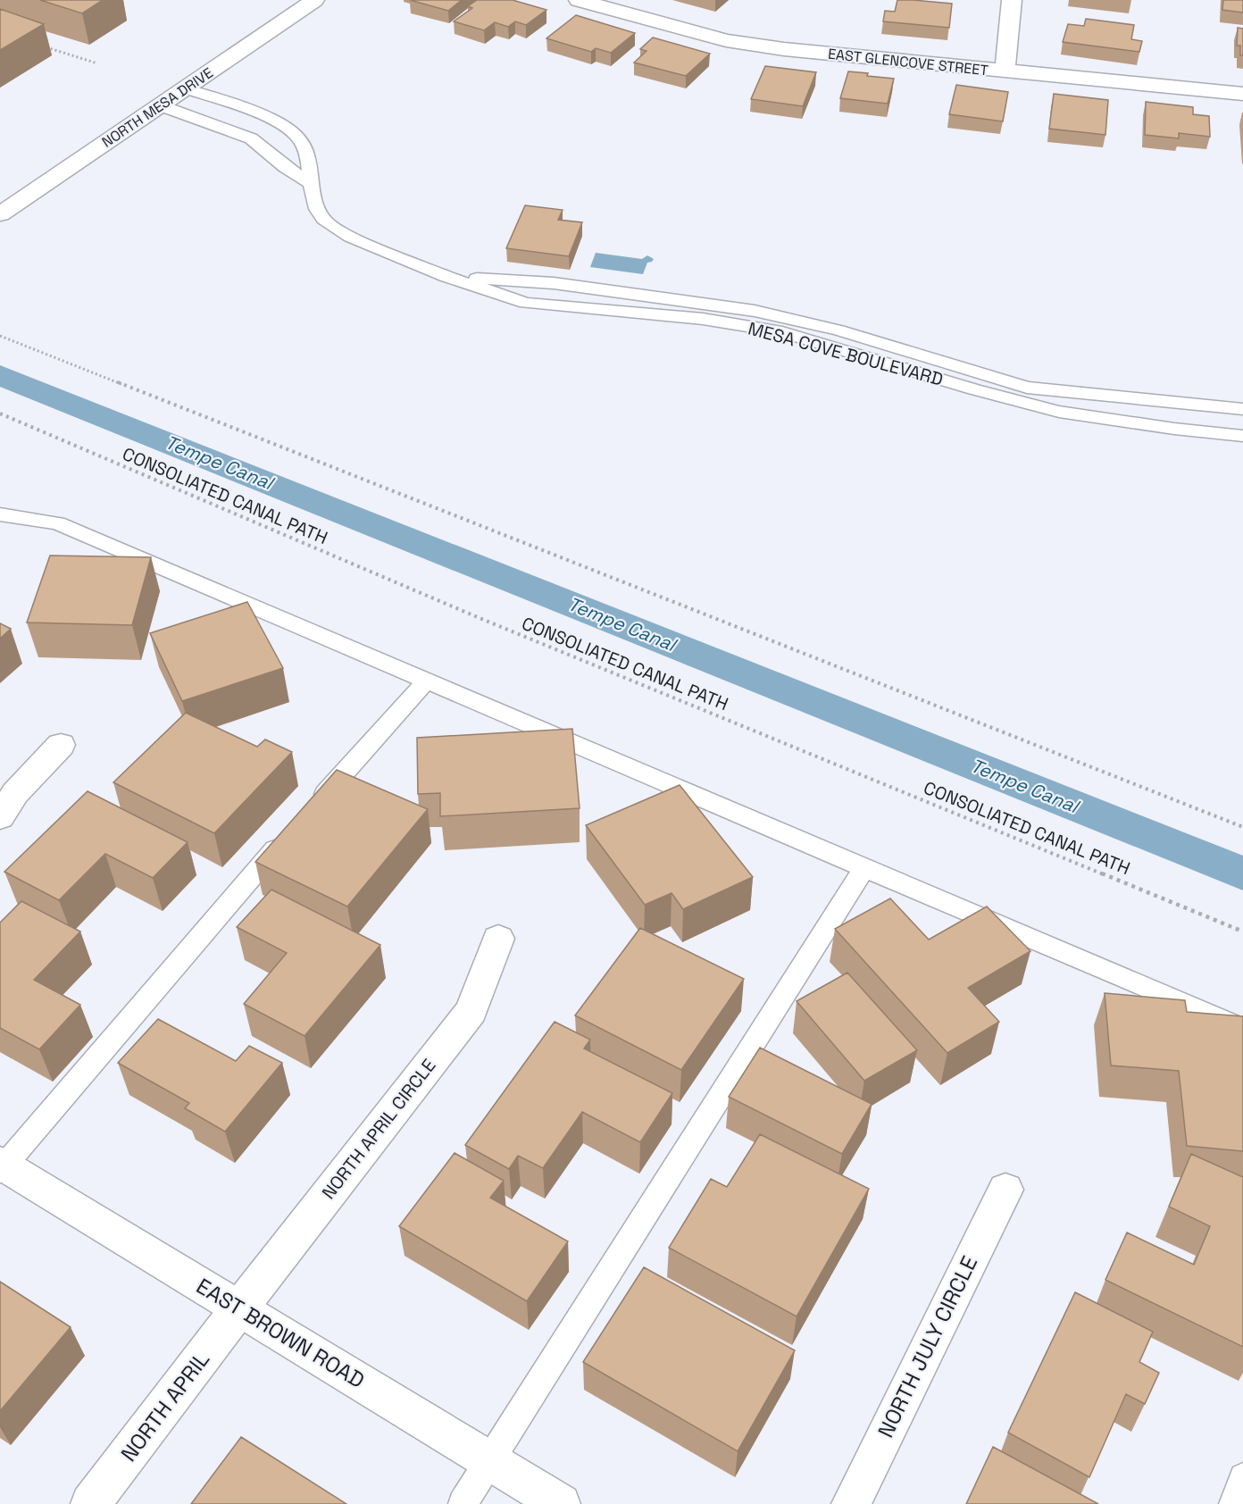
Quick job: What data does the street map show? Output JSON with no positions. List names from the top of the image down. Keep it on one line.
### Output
{"streets":{"street":["EAST GLENCOVE STREET","NORTH MESA DRIVE","NORTH APRIL CIRCLE","EAST BROWN ROAD","NORTH JULY CIRCLE","NORTH APRIL"],"lane":["MESA COVE BOULEVARD"],"path":["CONSOLIATED CANAL PATH"]},"crossings":[["NORTH MESA DRIVE","MESA COVE BOULEVARD"],["NORTH APRIL CIRCLE","EAST BROWN ROAD"],["NORTH APRIL CIRCLE","NORTH APRIL"],["EAST BROWN ROAD","NORTH APRIL"]],"water":["Tempe Canal"]}
